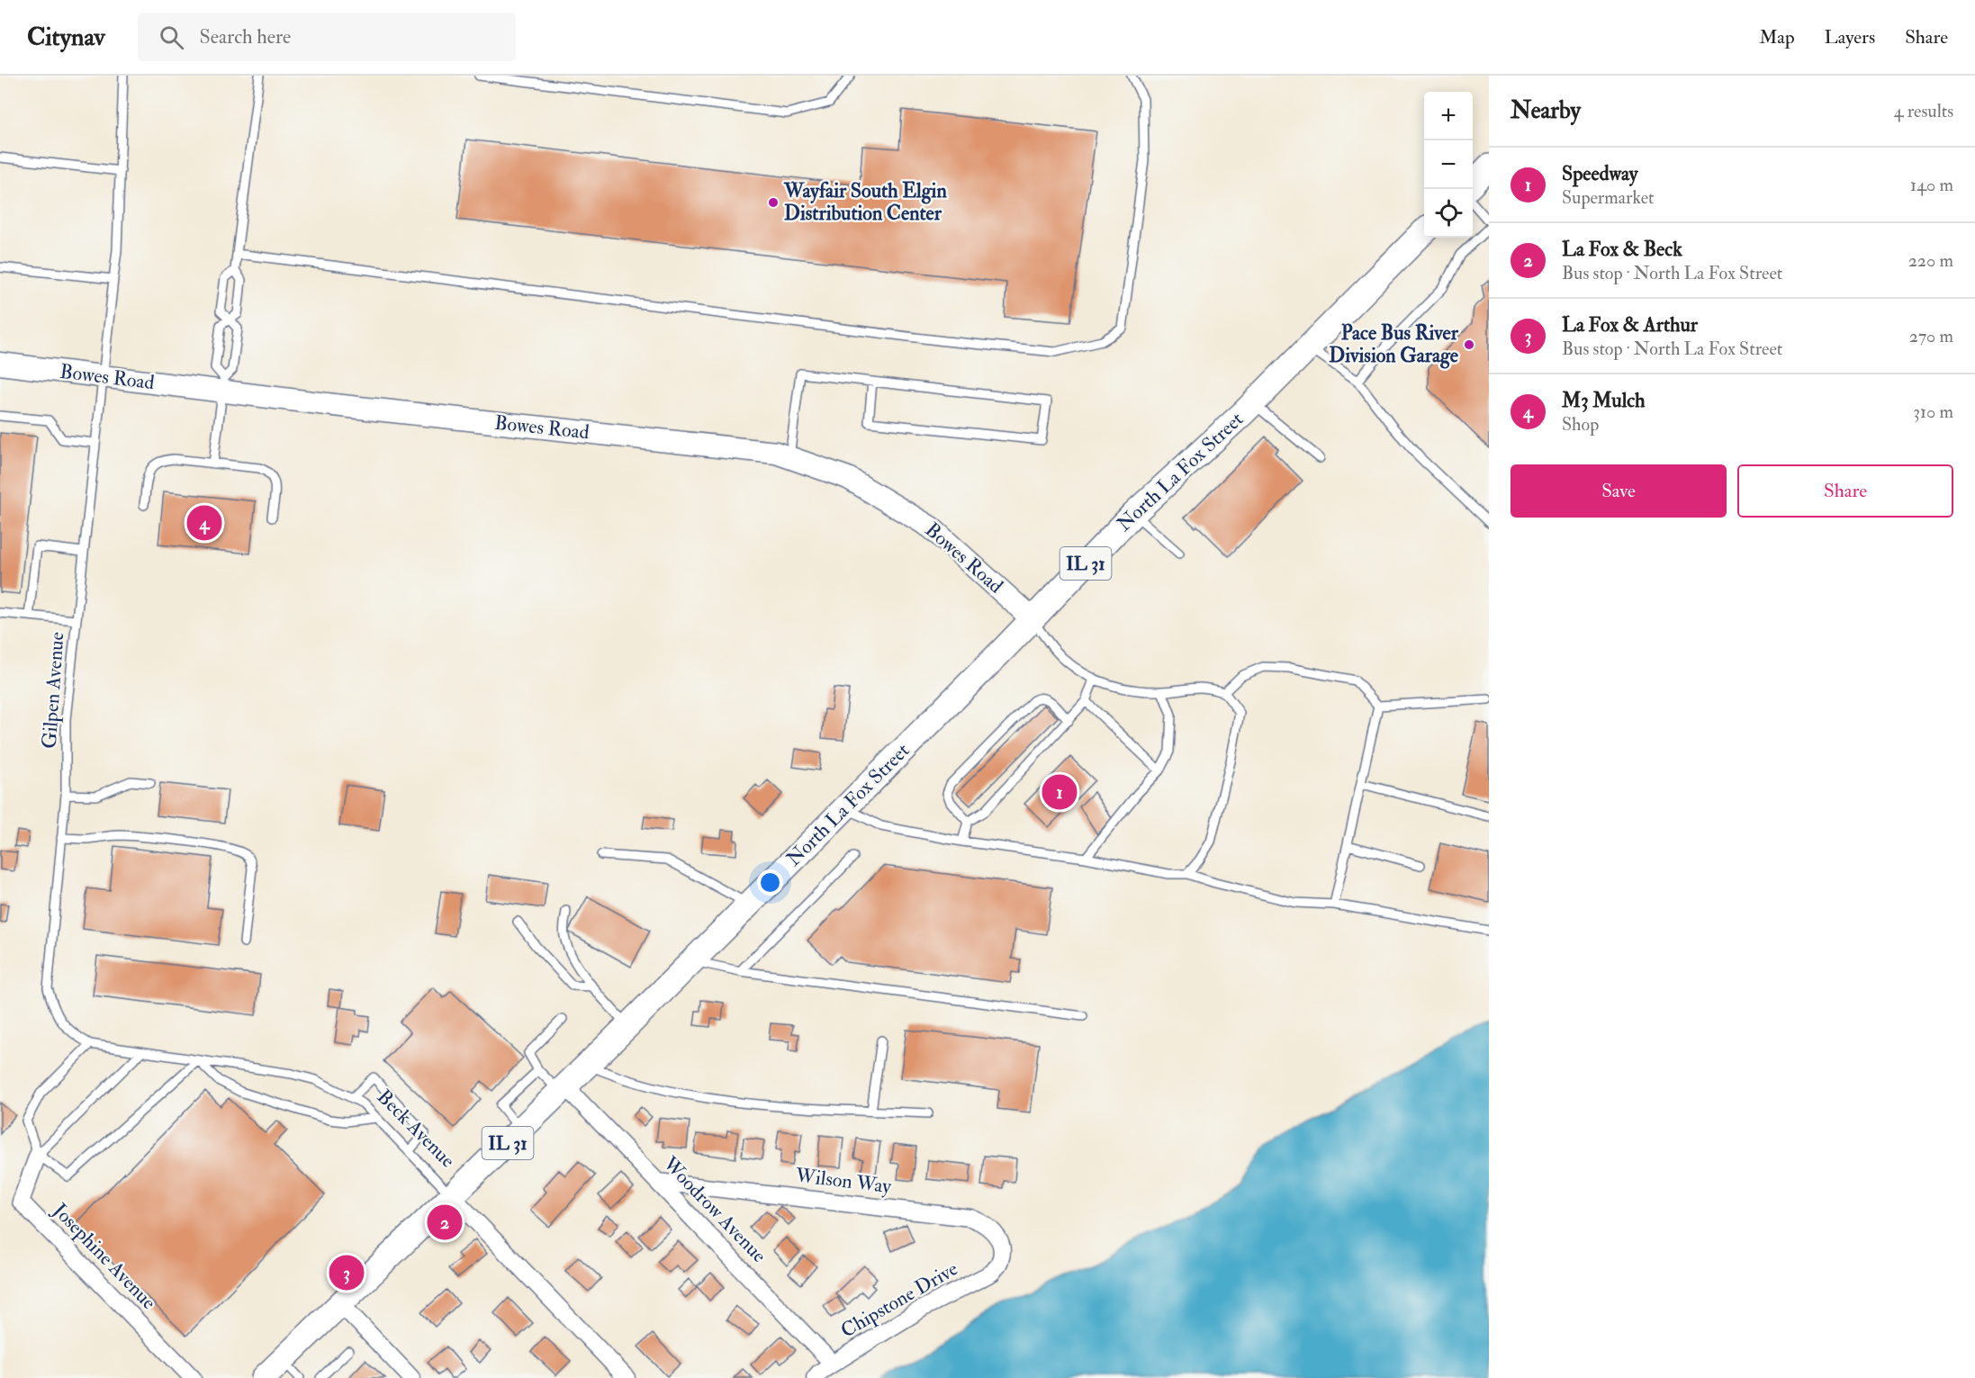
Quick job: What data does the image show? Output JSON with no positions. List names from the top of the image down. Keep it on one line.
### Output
{"streets":{"main road":["North La Fox Street","IL 31"],"street":["Bowes Road","Beck Avenue","Wilson Way","Woodrow Avenue","Josephine Avenue","Chipstone Drive"],"lane":["Gilpen Avenue"]},"crossings":[["Bowes Road","North La Fox Street"],["Bowes Road","Gilpen Avenue"],["North La Fox Street","Beck Avenue"],["North La Fox Street","Woodrow Avenue"],["Gilpen Avenue","Beck Avenue"],["Wilson Way","Woodrow Avenue"],["Wilson Way","Chipstone Drive"],["Woodrow Avenue","Chipstone Drive"]],"places":["Wayfair South Elgin Distribution Center","Pace Bus River Division Garage"],"page":{"header":"Citynav","search":"Search here","nav":["Map","Layers","Share"],"heading":["Nearby","4 results"],"map_buttons":["+","−"],"list":[{"mark":"1","name":"Speedway","note":"Supermarket","value":"140 m"},{"mark":"2","name":"La Fox & Beck","note":"Bus stop · North La Fox Street","value":"220 m"},{"mark":"3","name":"La Fox & Arthur","note":"Bus stop · North La Fox Street","value":"270 m"},{"mark":"4","name":"M3 Mulch","note":"Shop","value":"310 m"}],"buttons":["Save","Share"],"pins":["4","1","2","3"]}}
